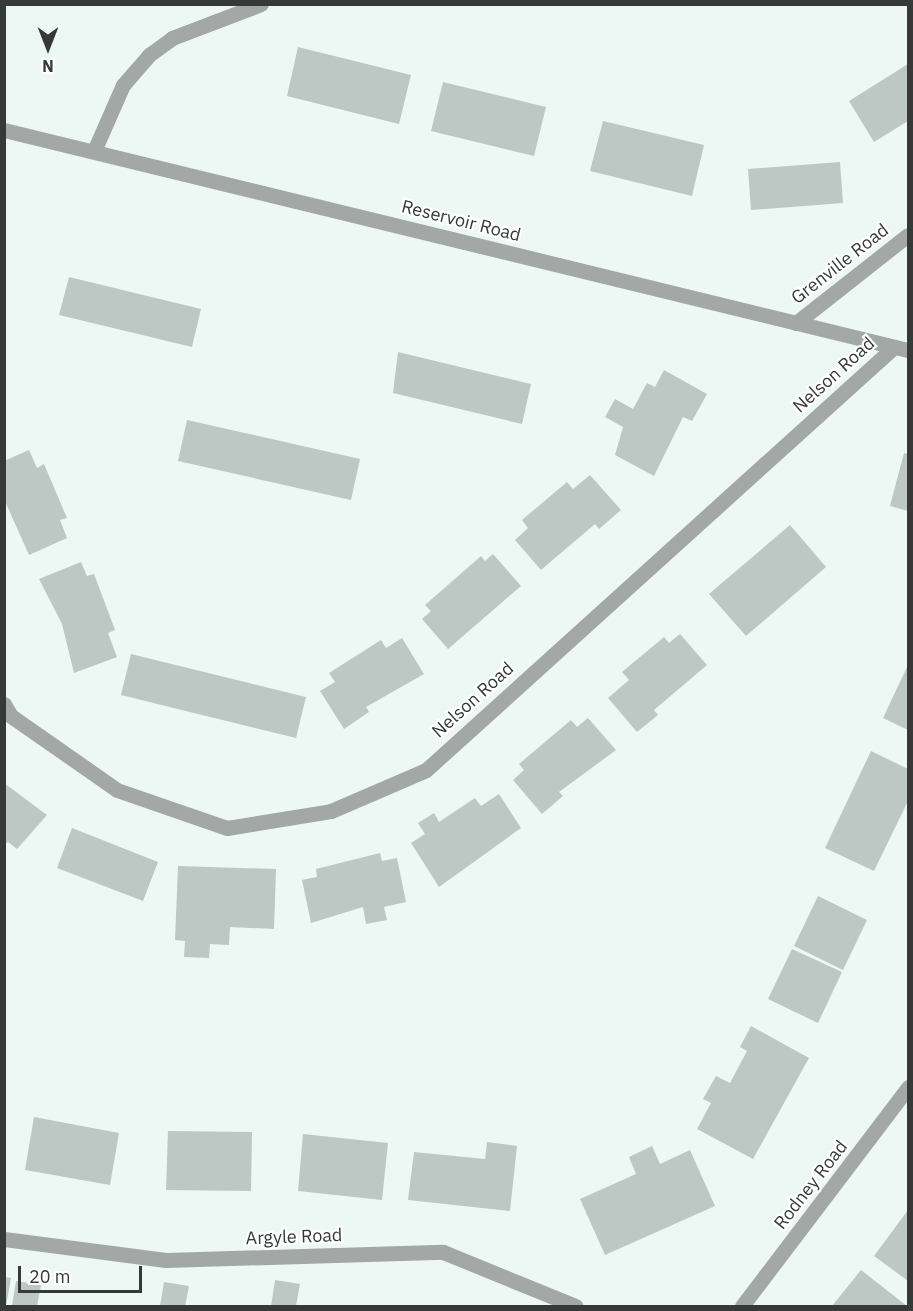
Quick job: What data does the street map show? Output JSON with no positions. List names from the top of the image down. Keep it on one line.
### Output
{"streets":{"street":["Reservoir Road","Grenville Road","Nelson Road","Rodney Road","Argyle Road"]},"crossings":[["Reservoir Road","Grenville Road"],["Reservoir Road","Nelson Road"]],"scale_bar":"20 m","north":"bottom"}
